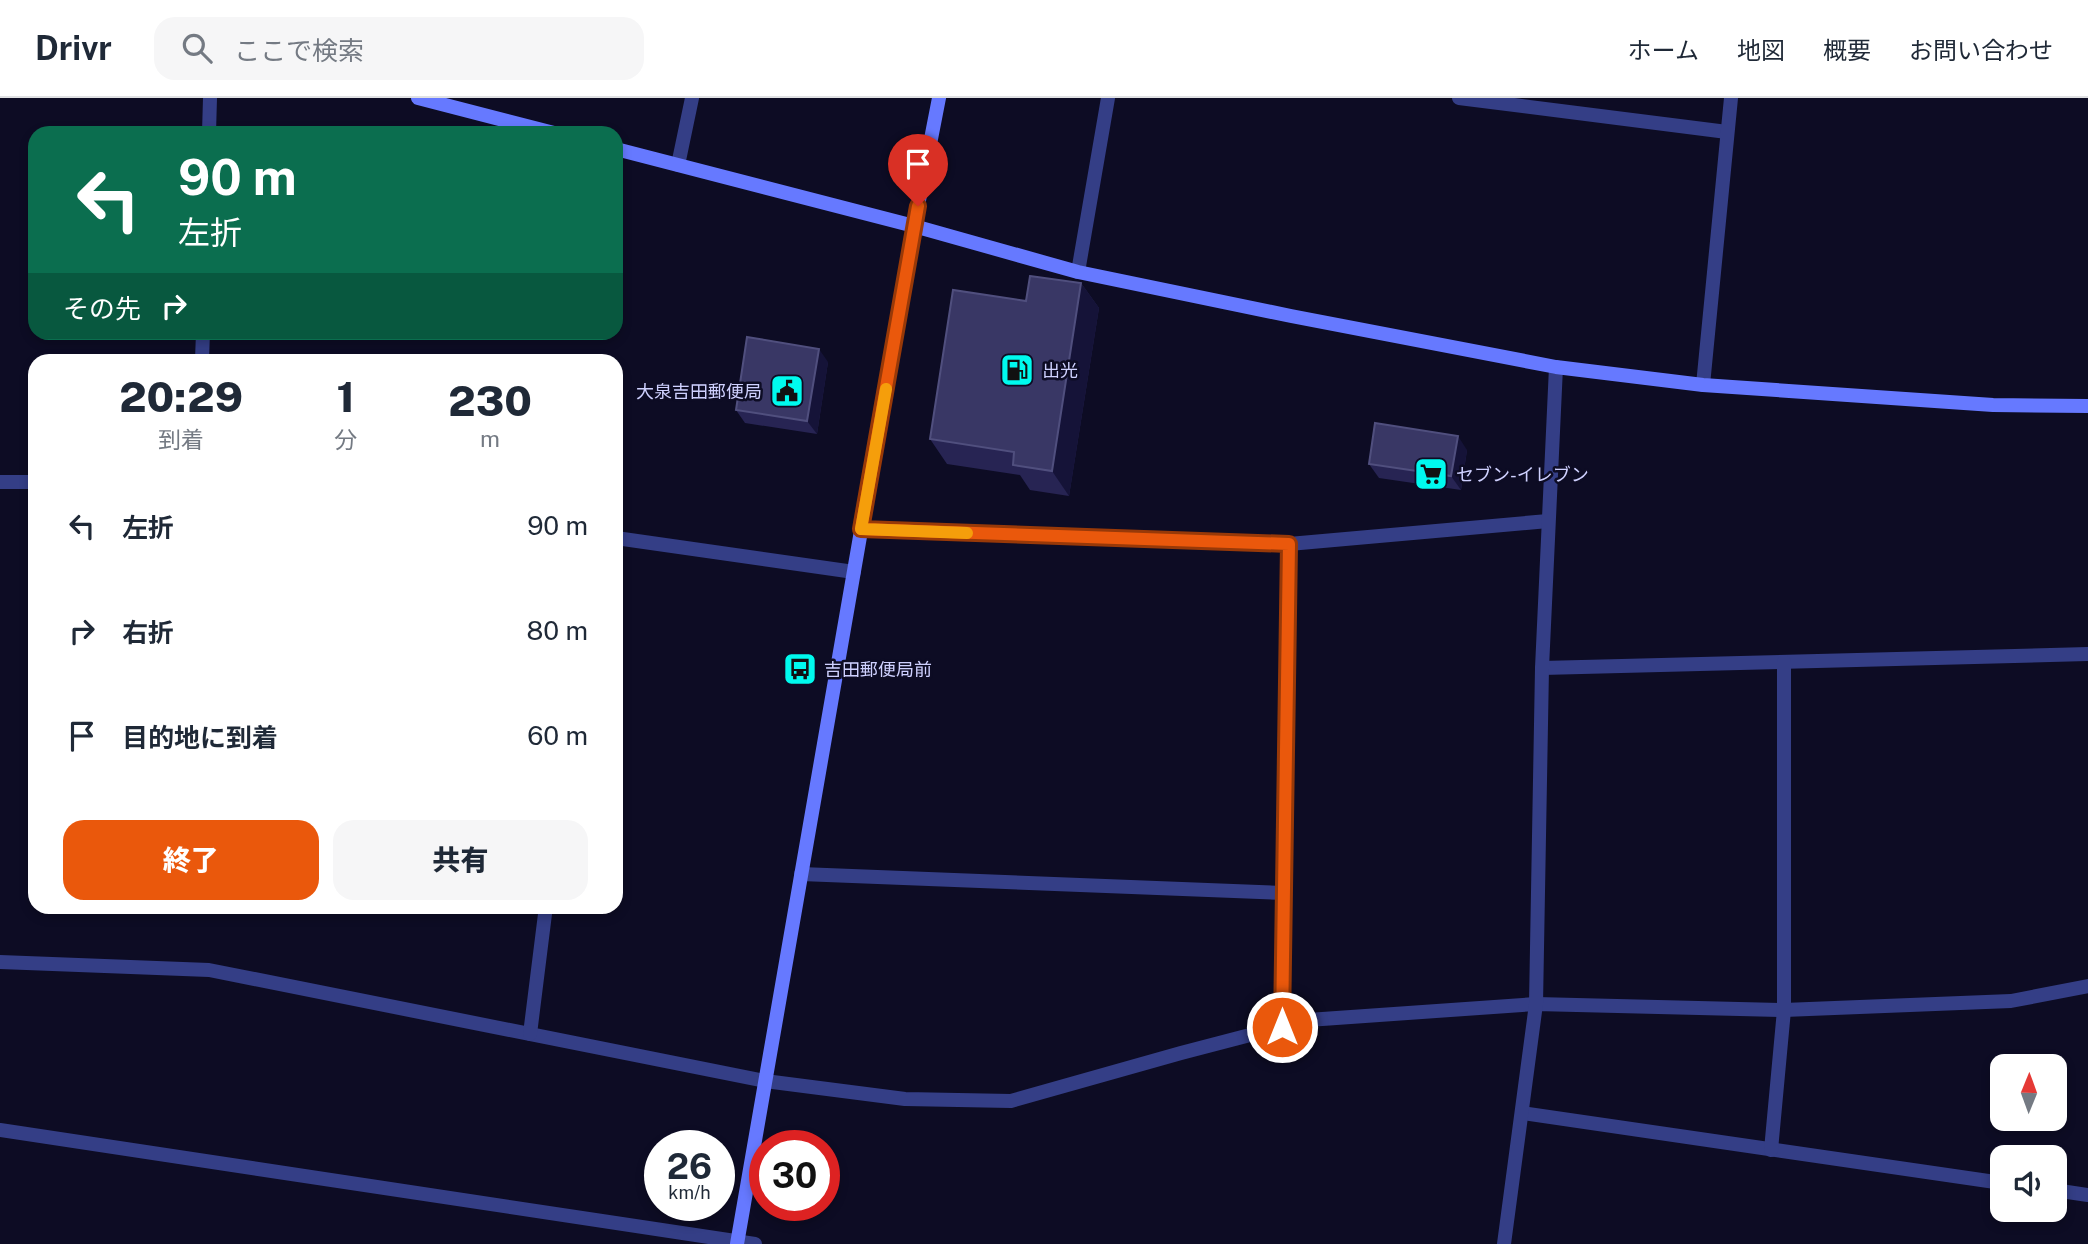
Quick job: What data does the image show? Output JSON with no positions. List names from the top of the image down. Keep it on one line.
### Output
{"places":{"fuel station":["出光"],"public building":["大泉吉田郵便局"],"supermarket":["セブン-イレブン"],"bus stop":["吉田郵便局前"]},"north":"top","page":{"header":"Drivr","search":"ここで検索","nav":["ホーム","地図","概要","お問い合わせ"],"turn":["90 m","左折"],"then":"その先","eta":["20:29","到着","1","分","230","m"],"list":[{"name":"左折","value":"90 m"},{"name":"右折","value":"80 m"},{"name":"目的地に到着","value":"60 m"}],"buttons":["終了","共有"],"speed":"26 km/h","limit":"30"}}
